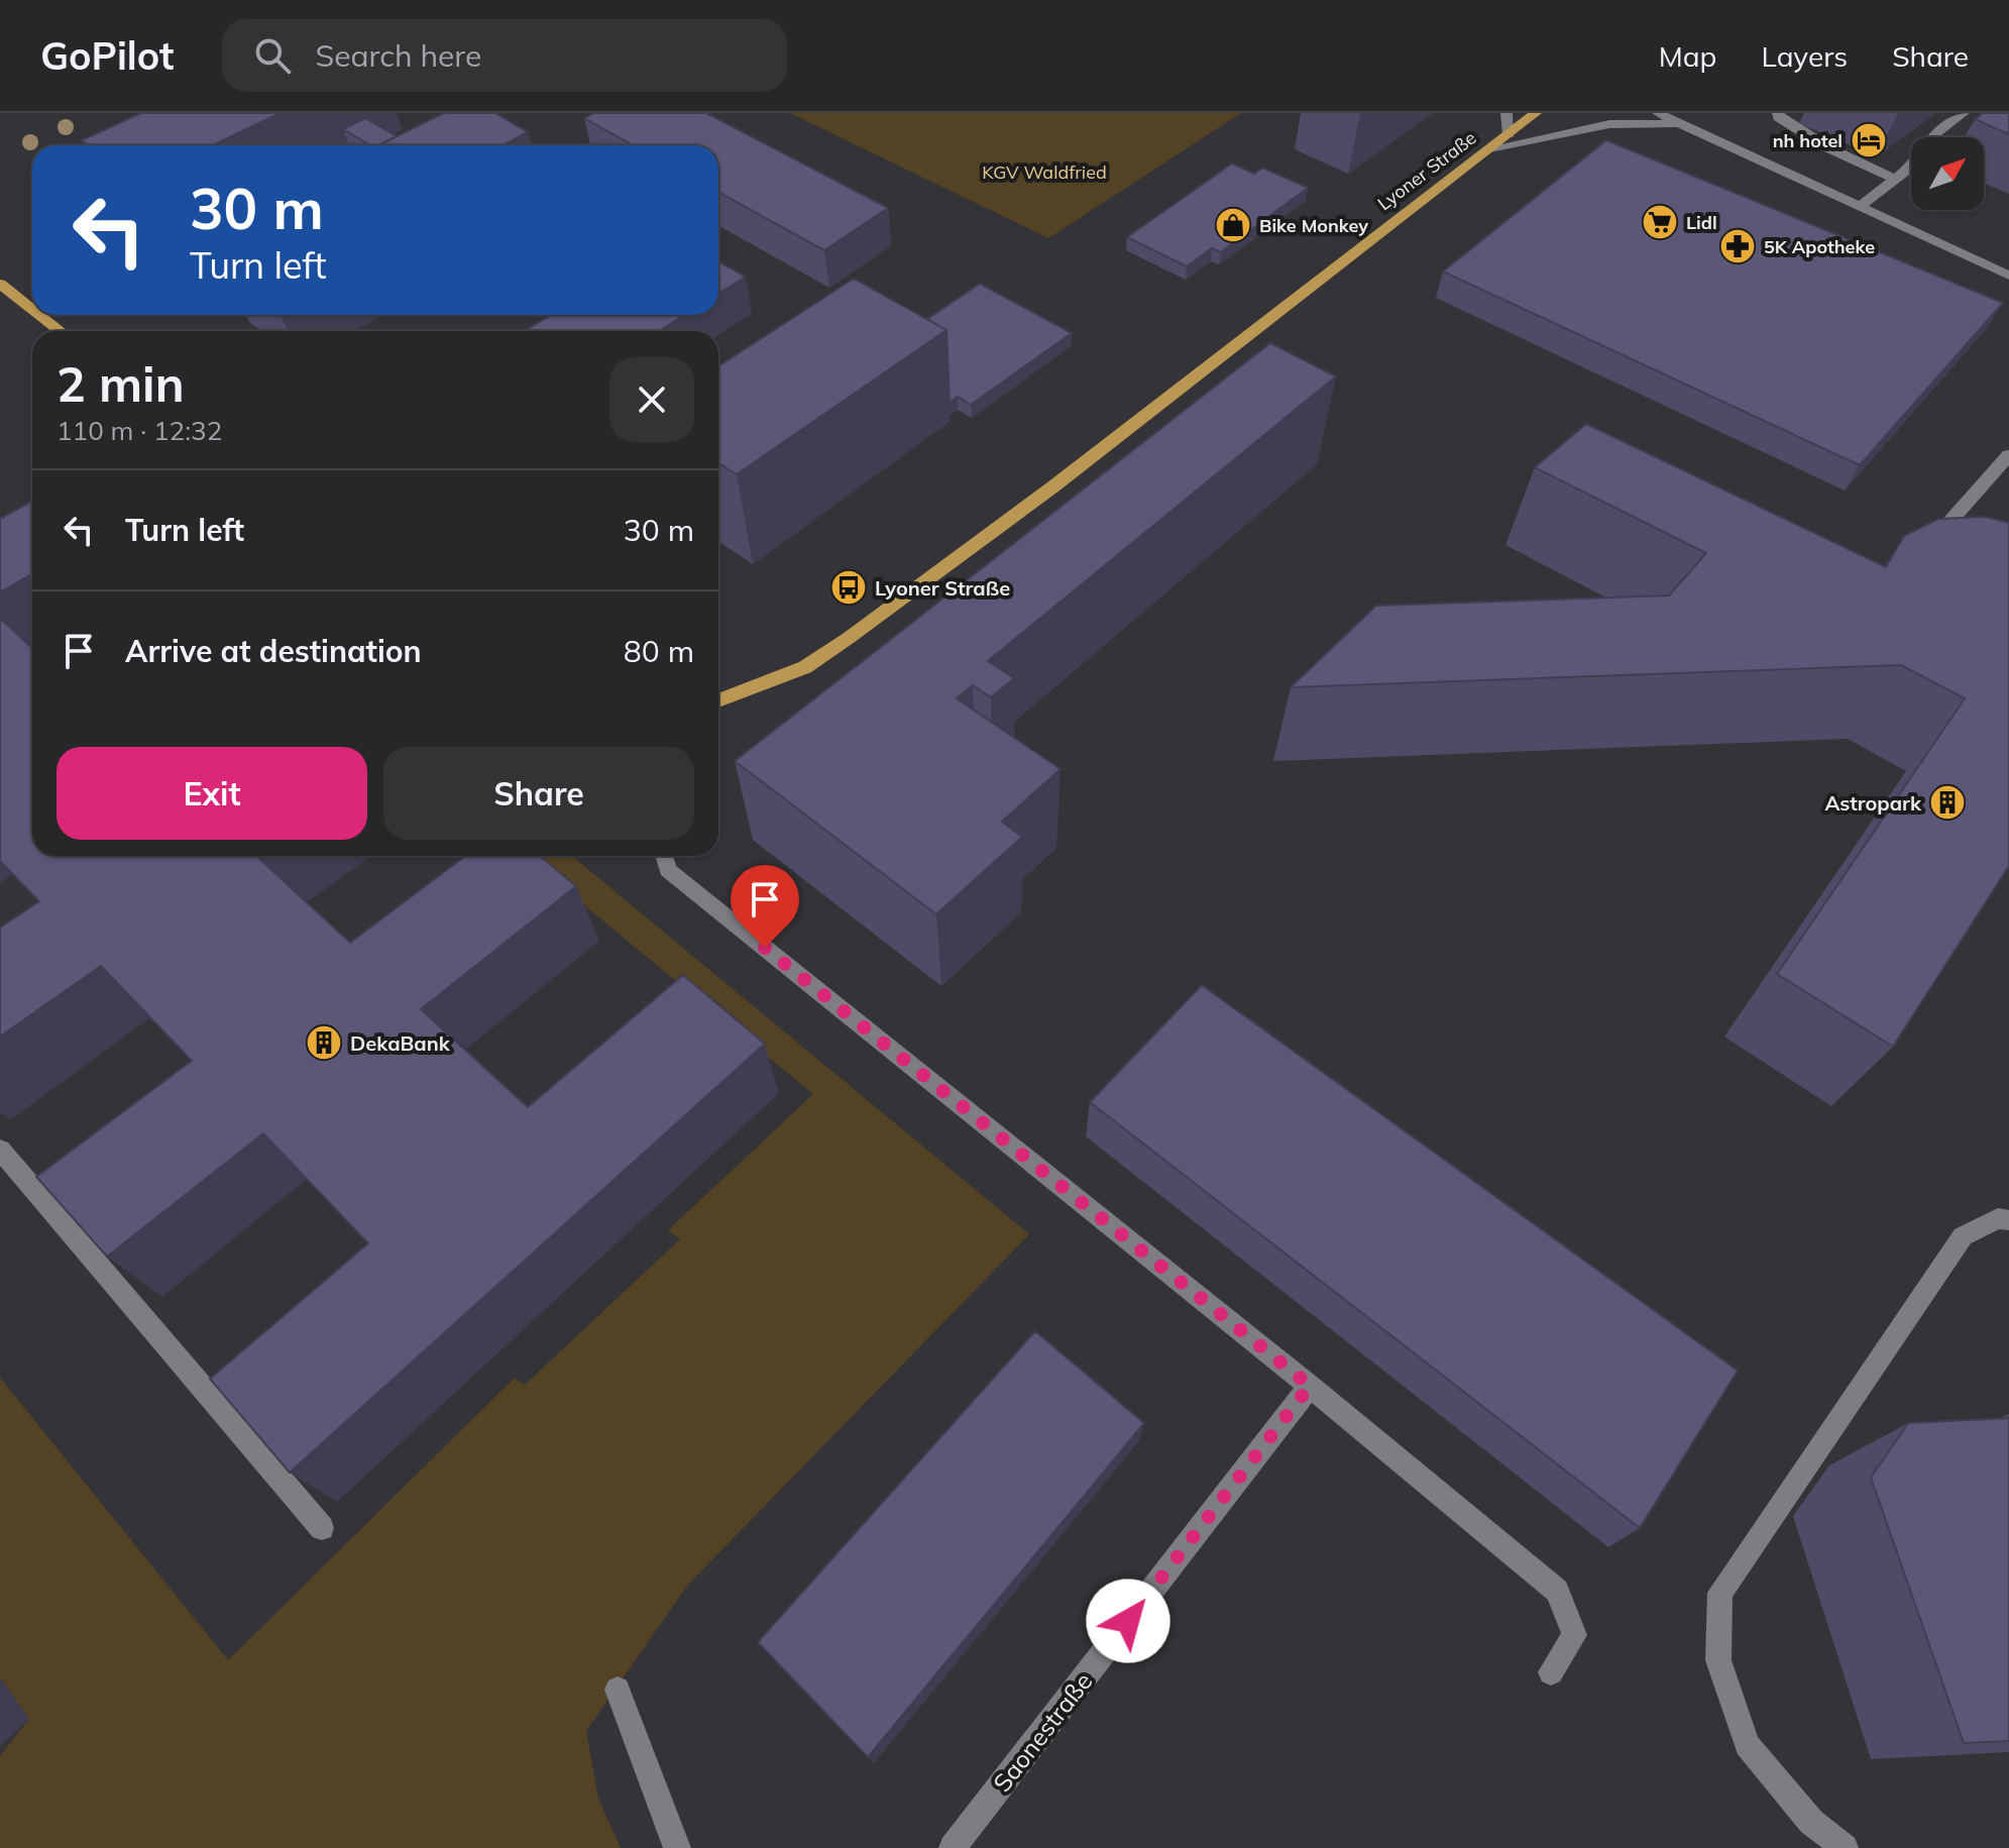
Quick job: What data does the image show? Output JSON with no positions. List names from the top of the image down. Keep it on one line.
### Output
{"streets":{"main road":["Lyoner Straße"],"street":["Saonestraße"]},"parks":["KGV Waldfried"],"places":{"hotel":["nh hotel"],"supermarket":["Lidl"],"shop":["Bike Monkey"],"pharmacy":["5K Apotheke"],"bus stop":["Lyoner Straße"],"building":["Astropark","DekaBank"]},"north":"top right","page":{"header":"GoPilot","search":"Search here","nav":["Map","Layers","Share"],"turn":["30 m","Turn left"],"heading":["2 min","110 m · 12:32"],"list":[{"name":"Turn left","value":"30 m"},{"name":"Arrive at destination","value":"80 m"}],"buttons":["Exit","Share"]}}
